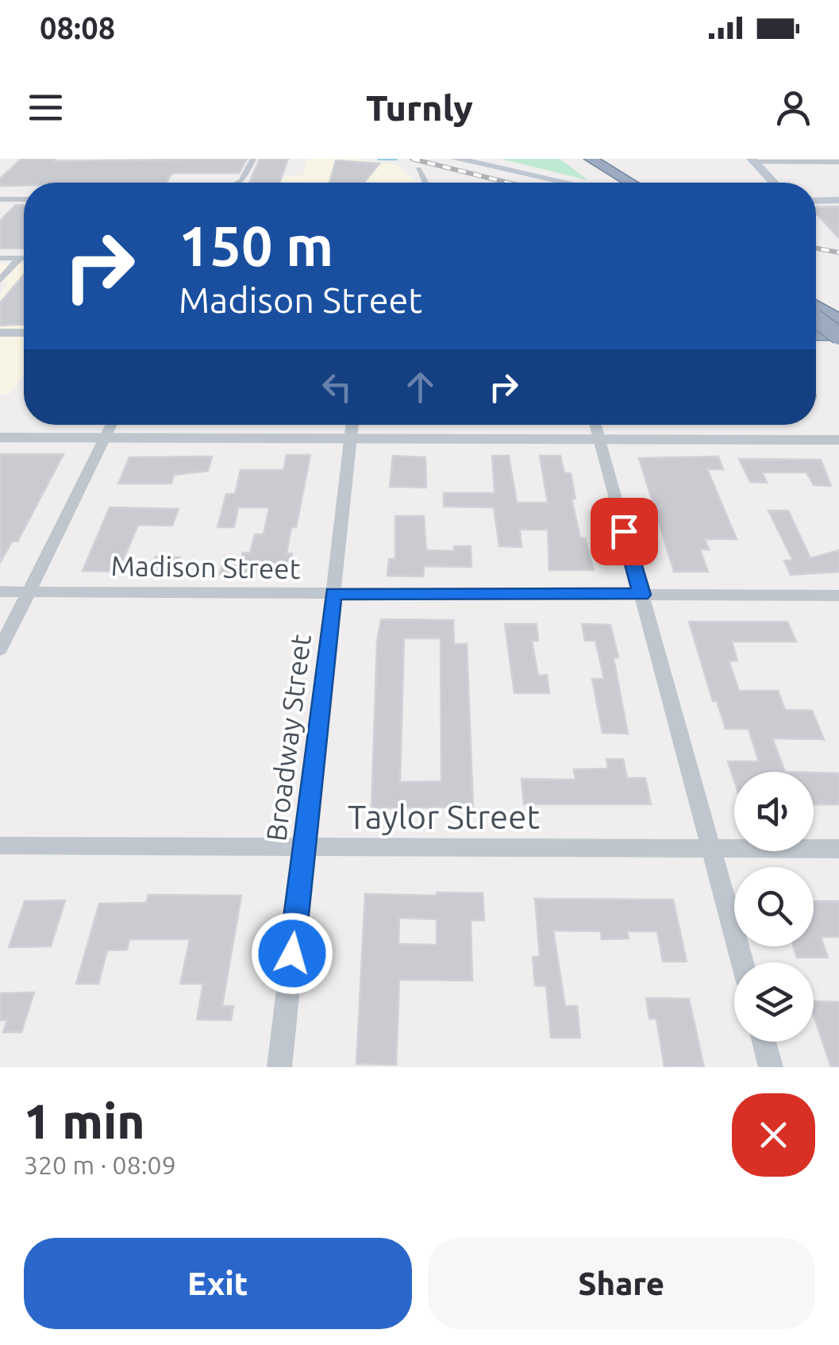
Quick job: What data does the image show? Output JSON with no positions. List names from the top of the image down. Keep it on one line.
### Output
{"streets":{"street":["Madison Street","Broadway Street","Taylor Street"]},"crossings":[["Madison Street","Broadway Street"],["Broadway Street","Taylor Street"]],"page":{"status":"08:08","header":"Turnly","turn":["150 m","Madison Street"],"heading":["1 min","320 m · 08:09"],"buttons":["Exit","Share"]}}
